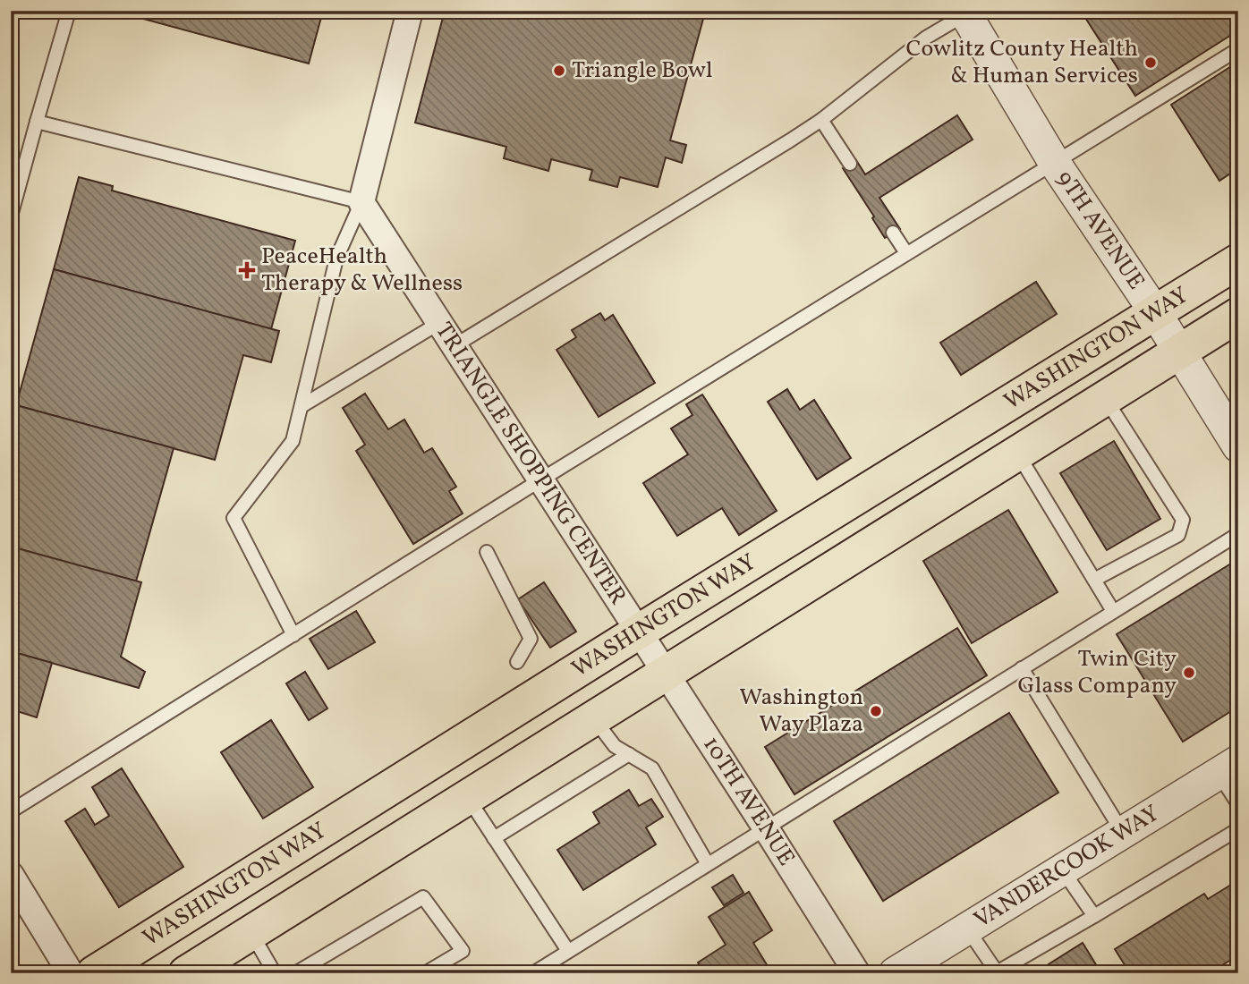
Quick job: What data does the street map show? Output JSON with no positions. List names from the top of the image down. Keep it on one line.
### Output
{"streets":{"main road":["WASHINGTON WAY"],"street":["9TH AVENUE","TRIANGLE SHOPPING CENTER","10TH AVENUE","VANDERCOOK WAY"]},"crossings":[["9TH AVENUE","WASHINGTON WAY"],["WASHINGTON WAY","TRIANGLE SHOPPING CENTER"],["WASHINGTON WAY","10TH AVENUE"],["TRIANGLE SHOPPING CENTER","10TH AVENUE"]],"places":{"other":["Cowlitz County Health & Human Services","Triangle Bowl","Twin City Glass Company","Washington Way Plaza"],"health":["PeaceHealth Therapy & Wellness"]}}
